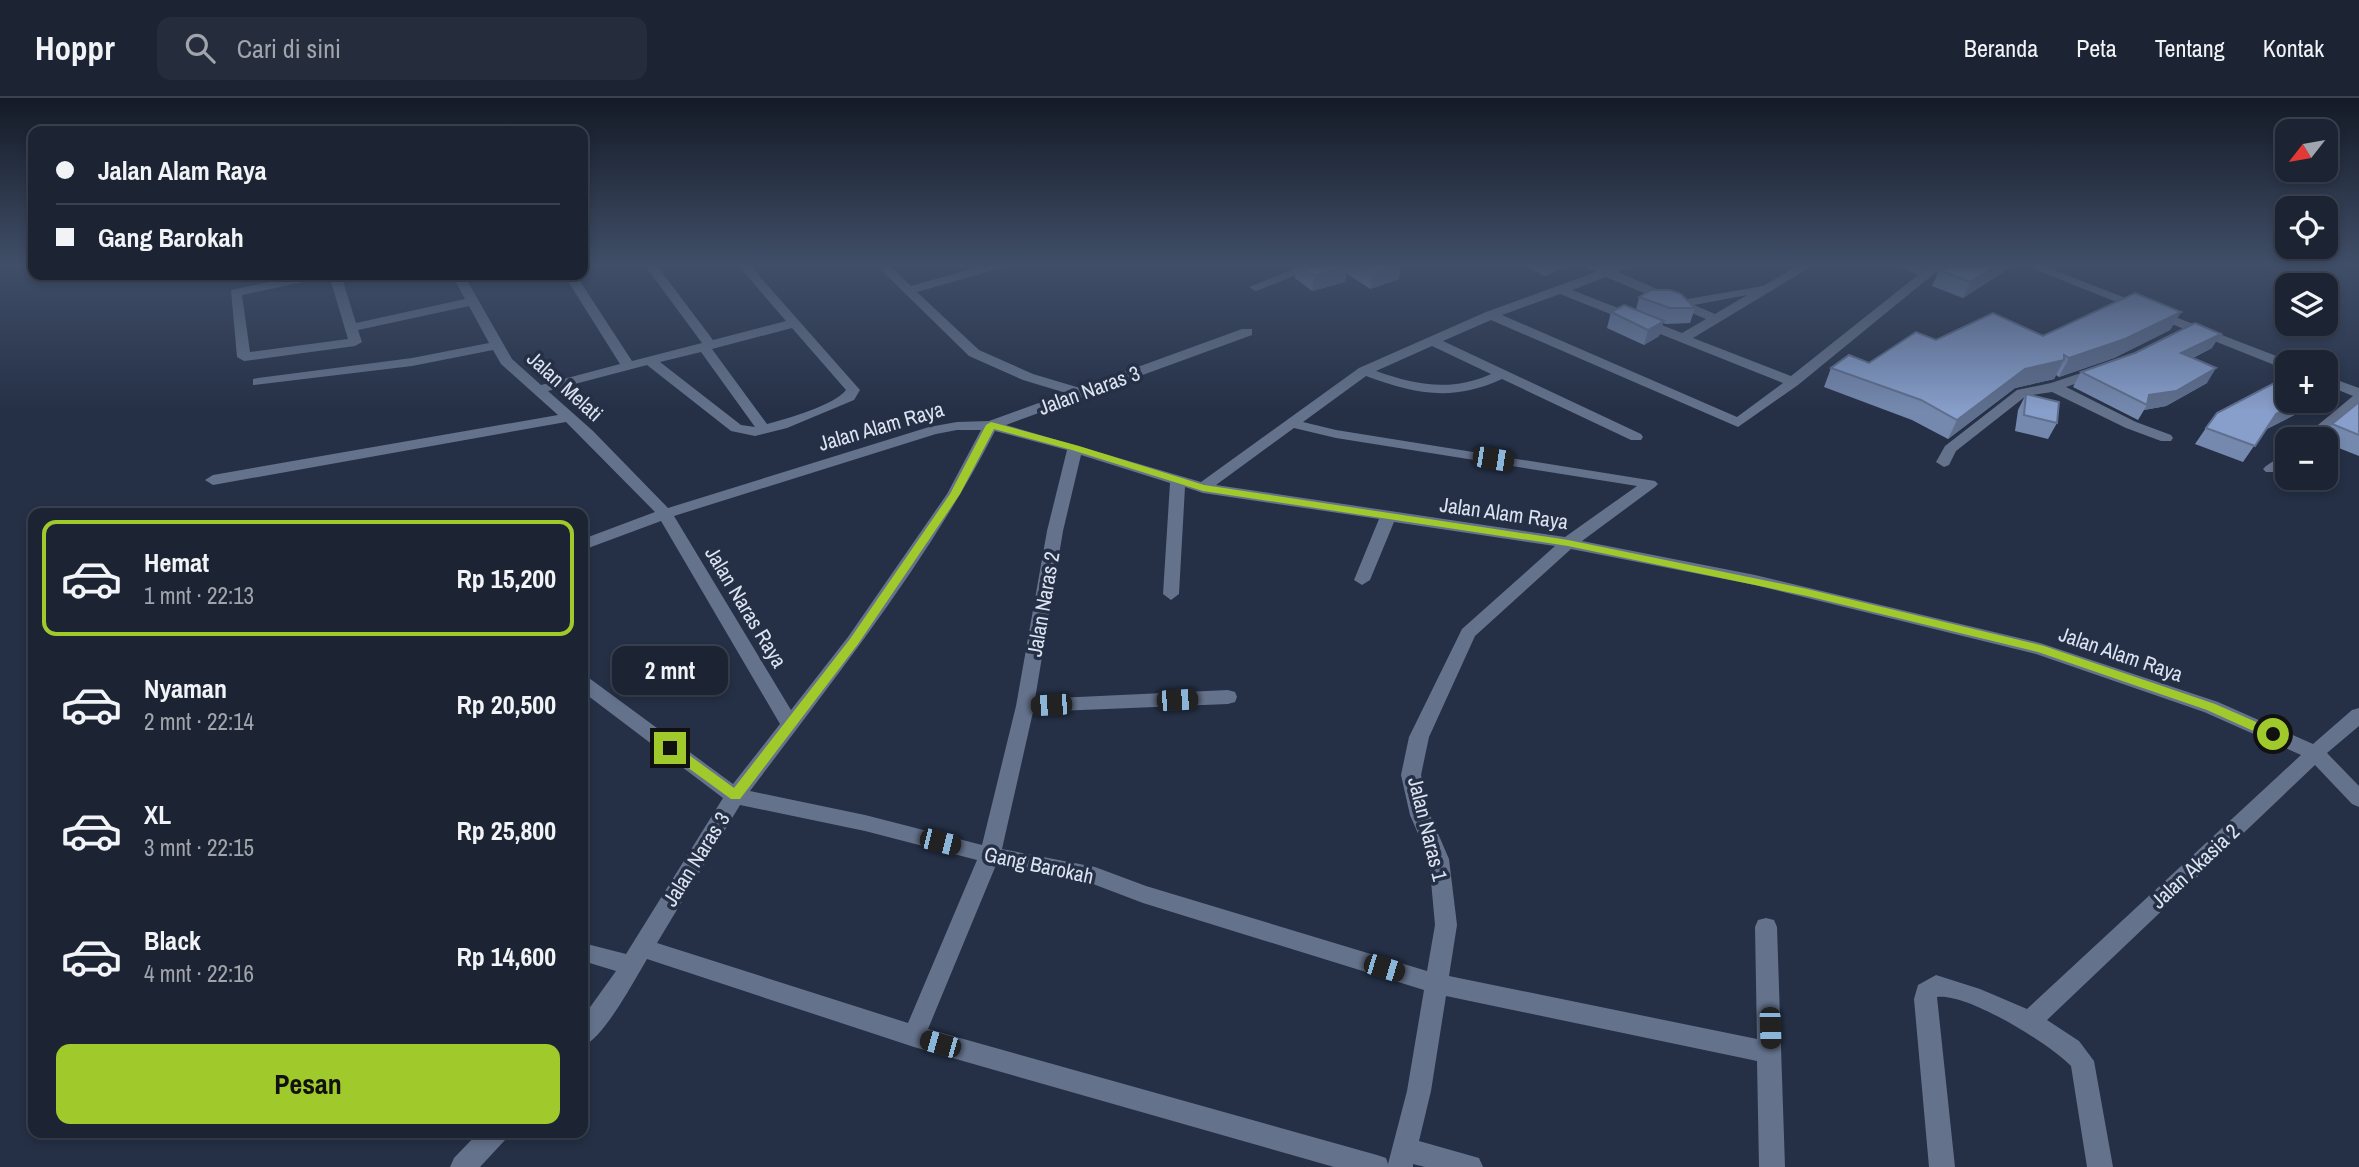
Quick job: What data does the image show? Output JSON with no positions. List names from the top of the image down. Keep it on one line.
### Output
{"streets":{"street":["Jalan Melati","Jalan Naras 3","Jalan Alam Raya","Jalan Naras 2","Jalan Naras Raya","Jalan Naras 1","Gang Barokah","Jalan Akasia 2"]},"crossings":[["Jalan Melati","Jalan Alam Raya"],["Jalan Melati","Jalan Naras Raya"],["Jalan Naras 3","Jalan Alam Raya"],["Jalan Naras 3","Jalan Naras Raya"],["Jalan Naras 3","Gang Barokah"],["Jalan Alam Raya","Jalan Naras 2"],["Jalan Alam Raya","Jalan Naras Raya"],["Jalan Alam Raya","Jalan Naras 1"],["Jalan Alam Raya","Jalan Akasia 2"],["Jalan Naras 2","Gang Barokah"],["Jalan Naras 1","Gang Barokah"]],"north":"bottom left","page":{"header":"Hoppr","search":"Cari di sini","nav":["Beranda","Peta","Tentang","Kontak"],"map_buttons":["+","−"],"banner":["Jalan Alam Raya","Gang Barokah"],"list":[{"name":"Hemat","note":"1 mnt · 22:13","value":"Rp 15,200"},{"name":"Nyaman","note":"2 mnt · 22:14","value":"Rp 20,500"},{"name":"XL","note":"3 mnt · 22:15","value":"Rp 25,800"},{"name":"Black","note":"4 mnt · 22:16","value":"Rp 14,600"}],"bubble":"2 mnt","buttons":"Pesan"}}
